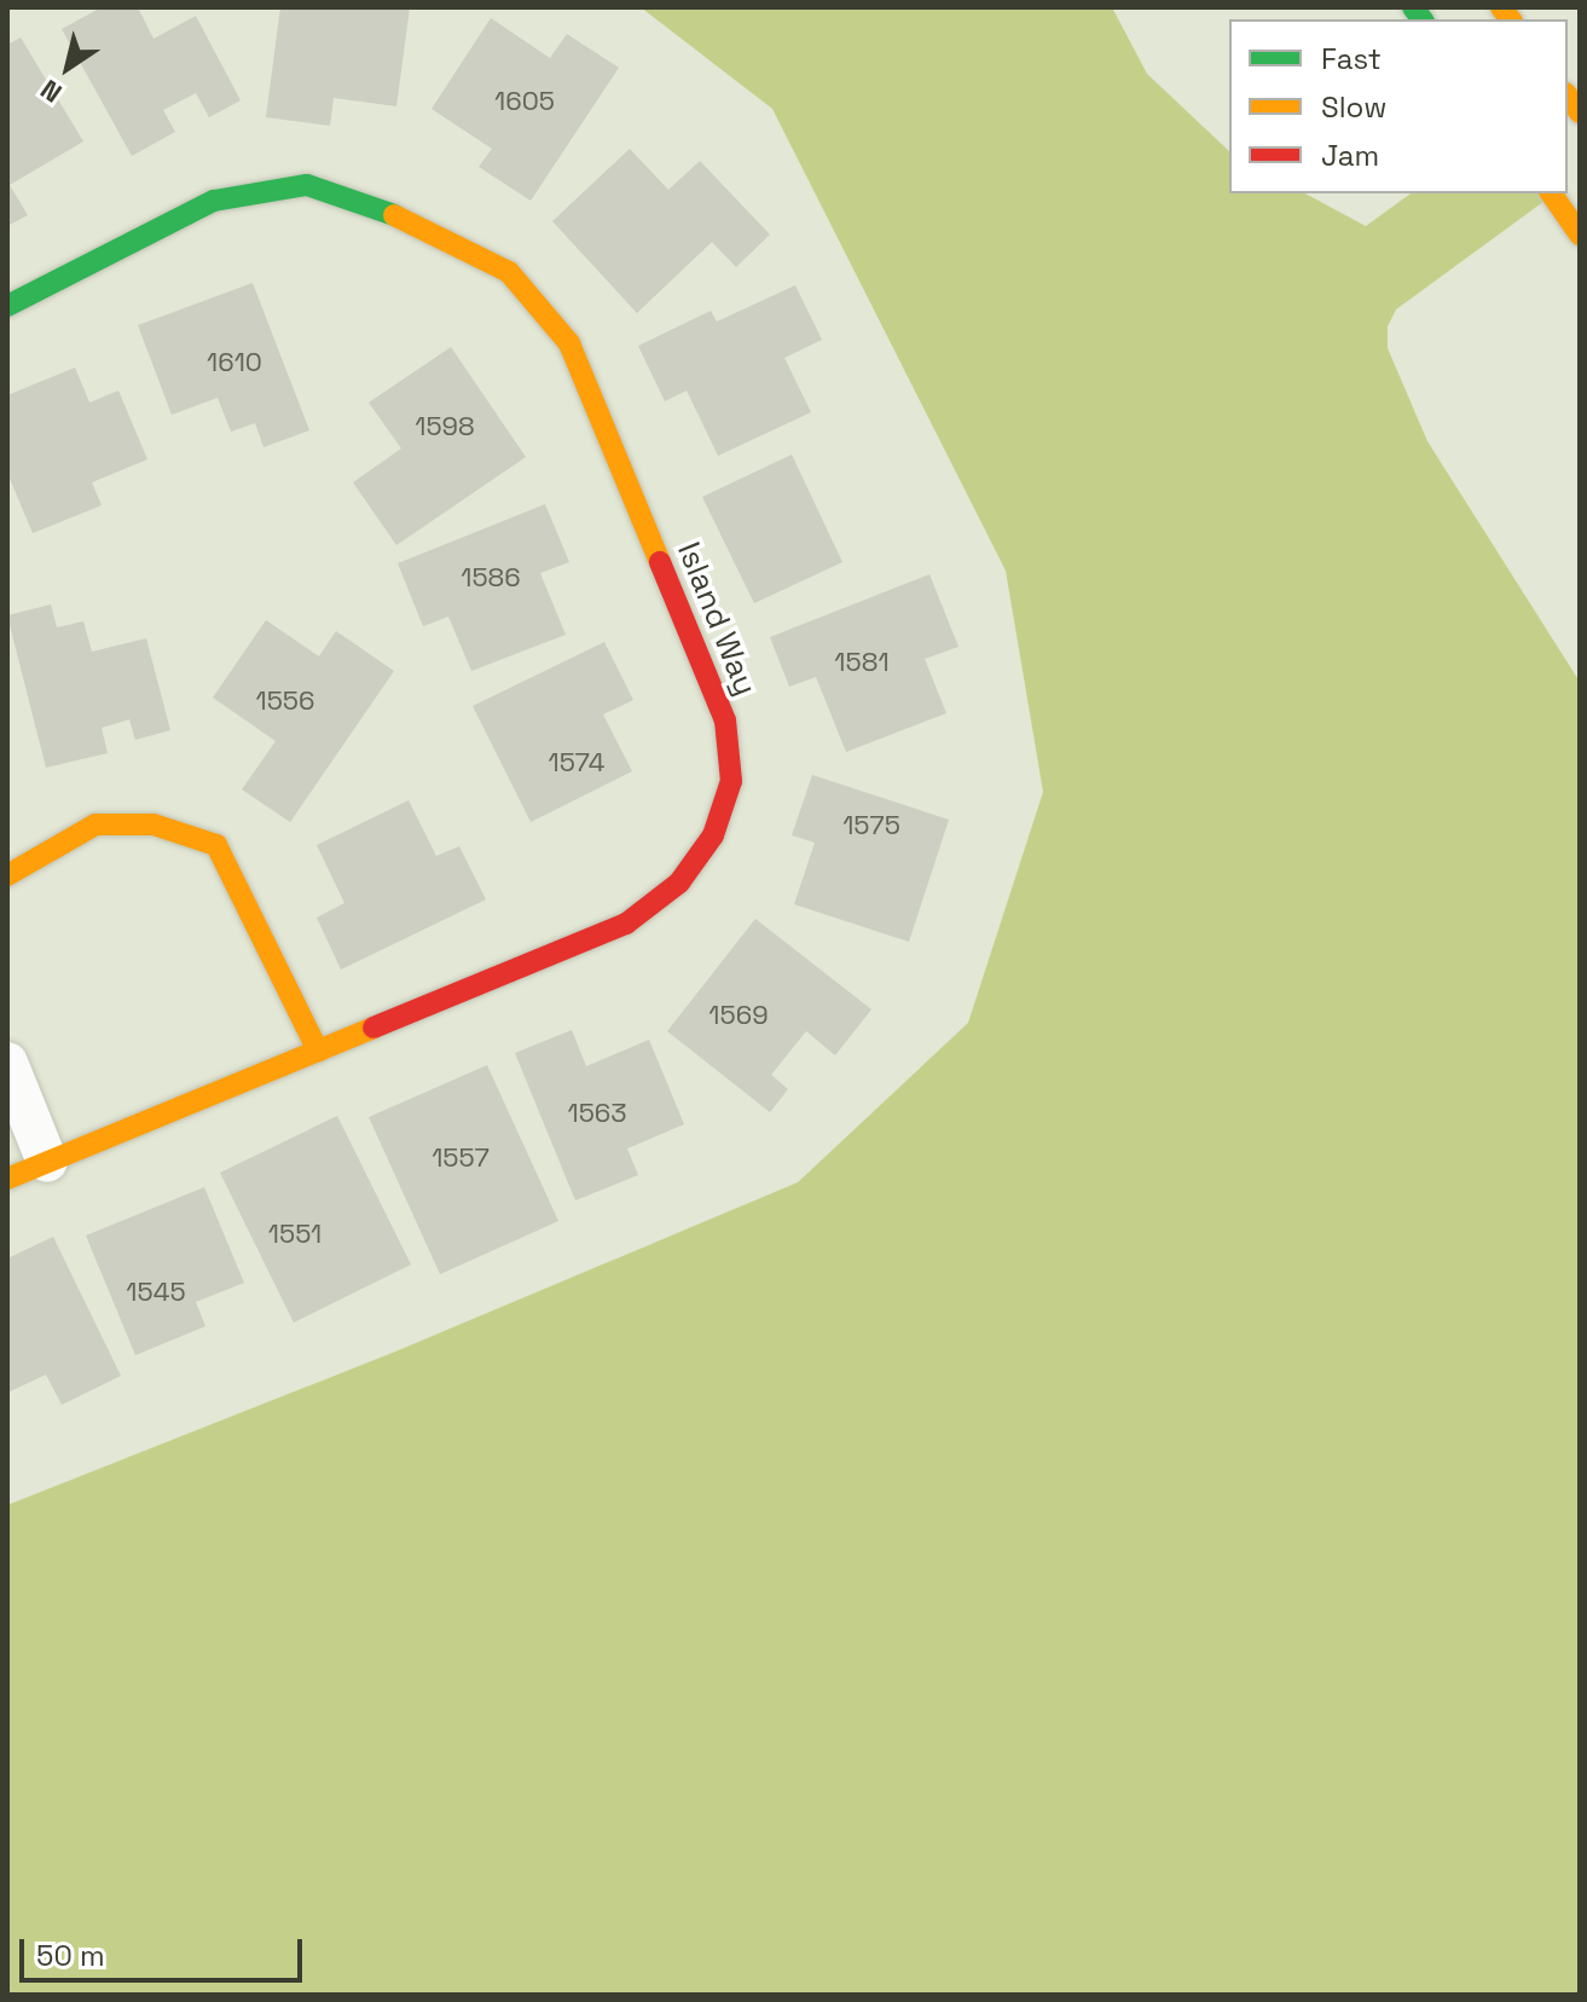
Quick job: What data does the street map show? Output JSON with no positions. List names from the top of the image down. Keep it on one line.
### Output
{"streets":{"street":["Island Way"]},"house_numbers":["1605","1610","1598","1586","1581","1556","1574","1575","1569","1563","1557","1551","1545"],"legend":["Fast","Slow","Jam"],"scale_bar":"50 m","north":"bottom left"}
